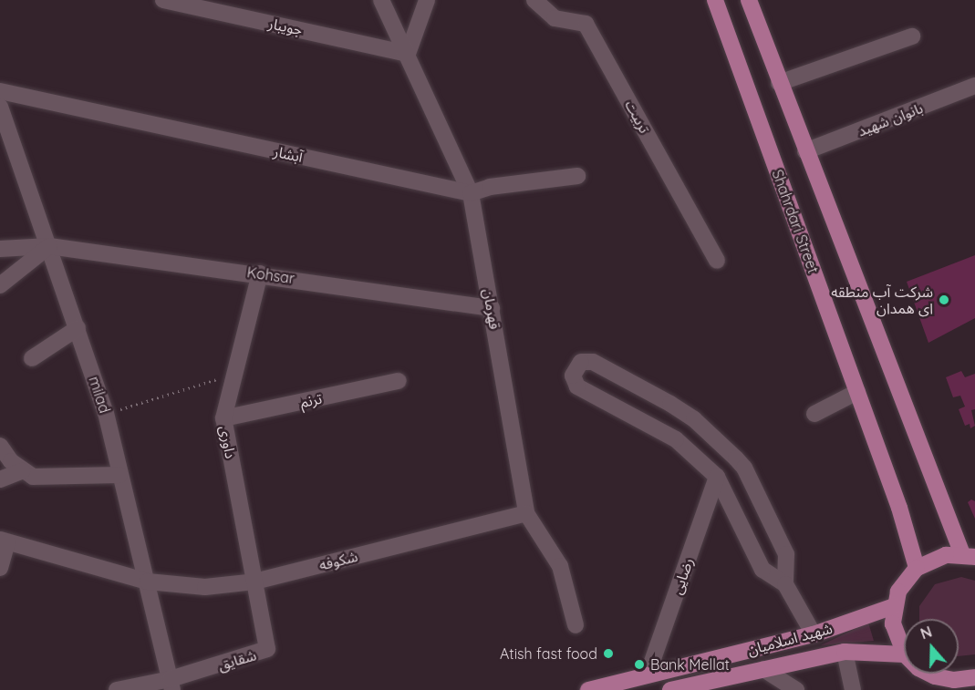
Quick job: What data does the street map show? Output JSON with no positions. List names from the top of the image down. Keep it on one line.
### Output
{"streets":{"main road":["Shahrdari Street","شهید اسلامیان"],"street":["جویبار","تربیت","بانوان شهید","آبشار","Kohsar","قهرمان","milad","ترنم","داوری","شکوفه","رضایی","شقایق"]},"crossings":[["جویبار","قهرمان"],["آبشار","قهرمان"],["Kohsar","قهرمان"],["Kohsar","milad"],["Kohsar","داوری"],["قهرمان","شکوفه"],["milad","شکوفه"],["milad","شقایق"],["ترنم","داوری"],["داوری","شکوفه"],["داوری","شقایق"],["شکوفه","شقایق"],["رضایی","شهید اسلامیان"]],"places":["شرکت آب منطقه ای همدان","Atish fast food","Bank Mellat"],"north":"top"}
